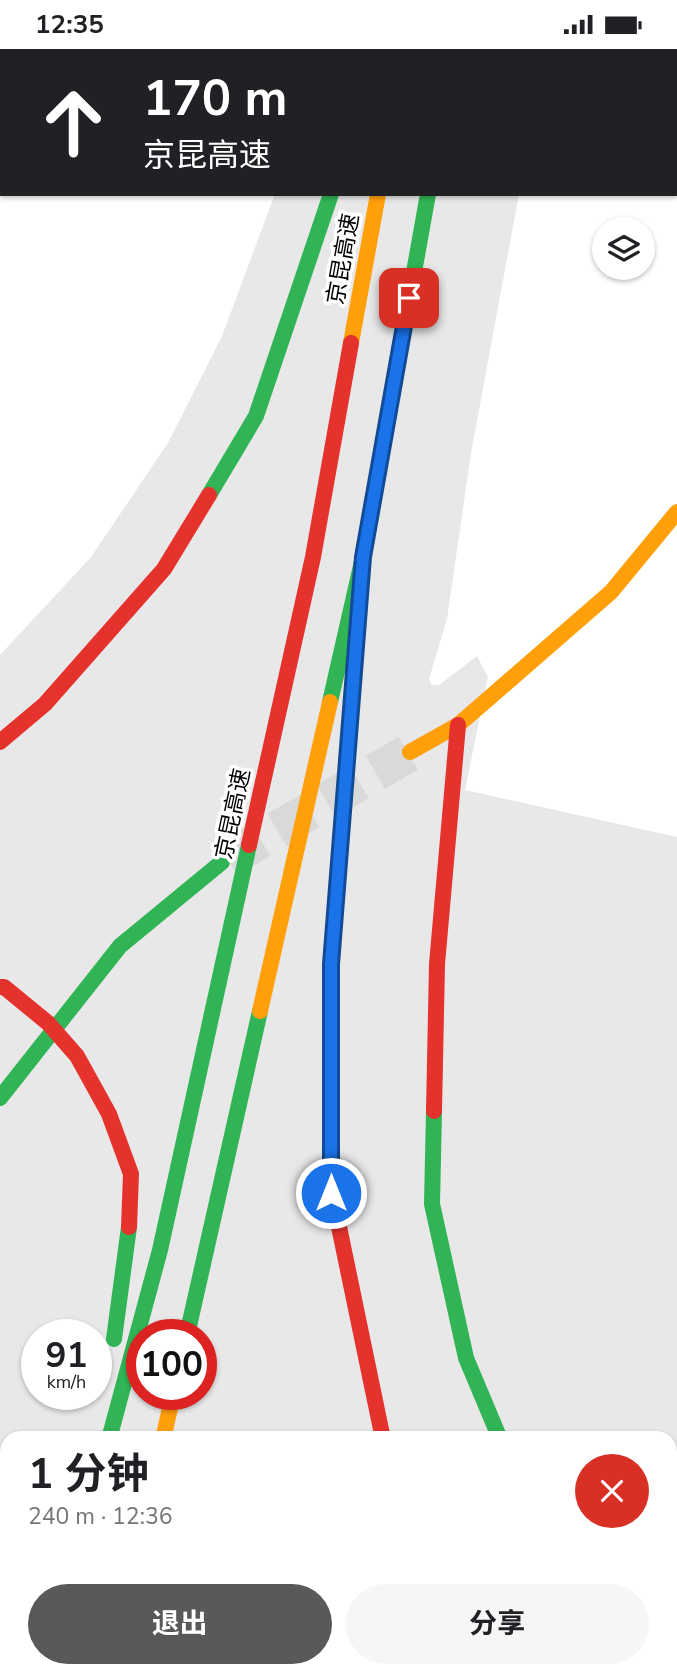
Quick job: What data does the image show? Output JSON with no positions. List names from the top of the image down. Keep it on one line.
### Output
{"streets":{"main road":["京昆高速"]},"page":{"status":"12:35","turn":["170 m","京昆高速"],"speed":"91 km/h","limit":"100","heading":["1 分钟","240 m · 12:36"],"buttons":["退出","分享"]}}
